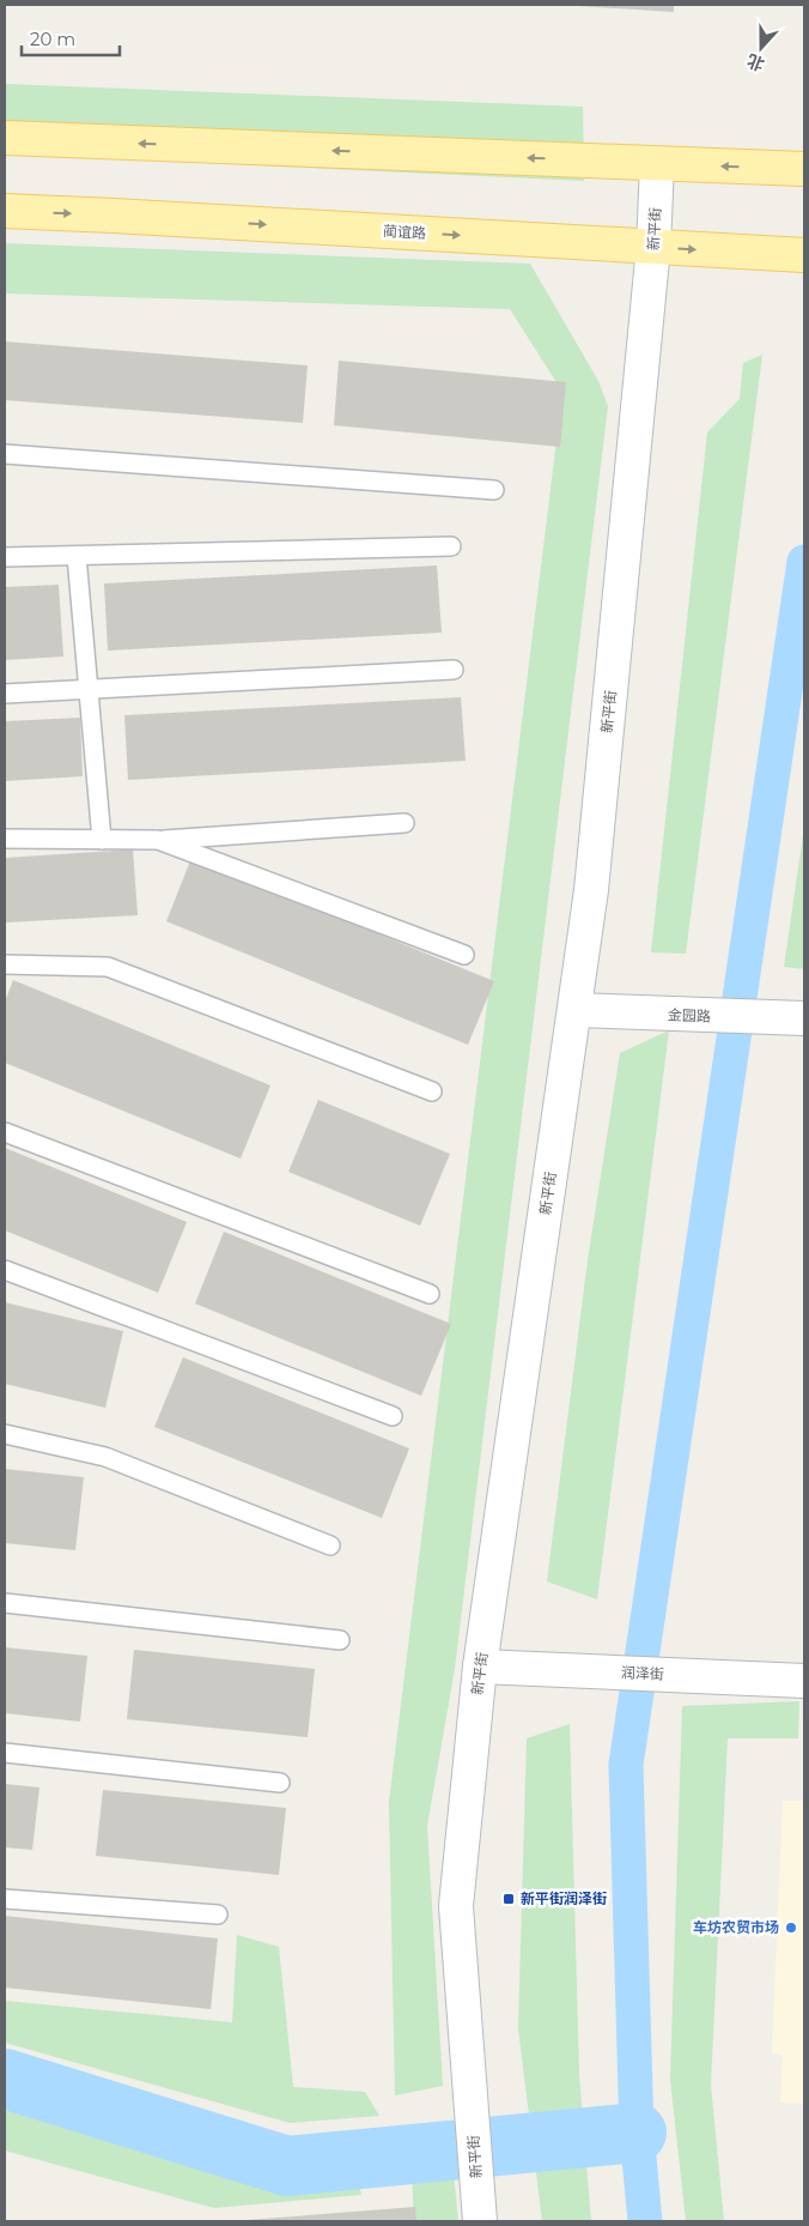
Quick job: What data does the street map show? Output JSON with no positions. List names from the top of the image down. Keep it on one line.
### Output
{"streets":{"main road":["新平街","蔺谊路","金园路","润泽街"]},"crossings":[["新平街","蔺谊路"],["新平街","金园路"],["新平街","润泽街"]],"places":{"transit":["新平街润泽街"],"other":["车坊农贸市场"]},"scale_bar":"20 m","north":"bottom"}
